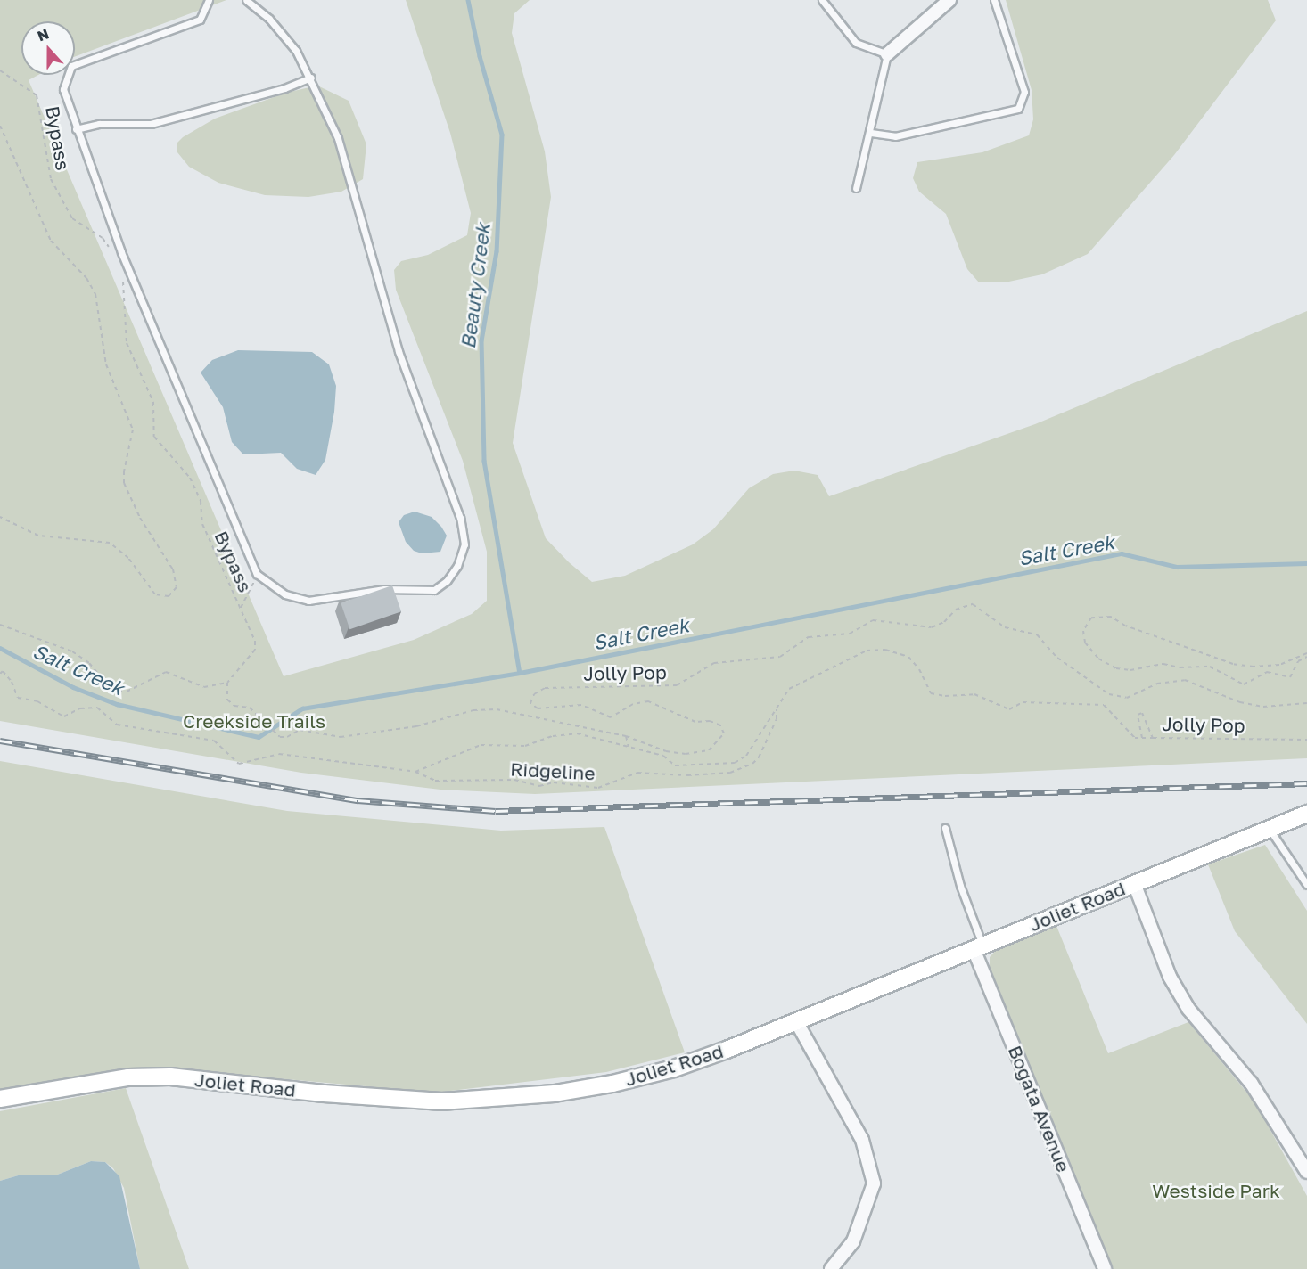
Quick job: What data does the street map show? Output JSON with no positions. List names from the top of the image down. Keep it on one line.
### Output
{"streets":{"main road":["Joliet Road"],"street":["Bogata Avenue"],"path":["Bypass","Jolly Pop","Ridgeline"]},"crossings":[["Jolly Pop","Ridgeline"],["Joliet Road","Bogata Avenue"]],"water":["Beauty Creek","Salt Creek"],"parks":["Creekside Trails","Westside Park"],"north":"top"}
